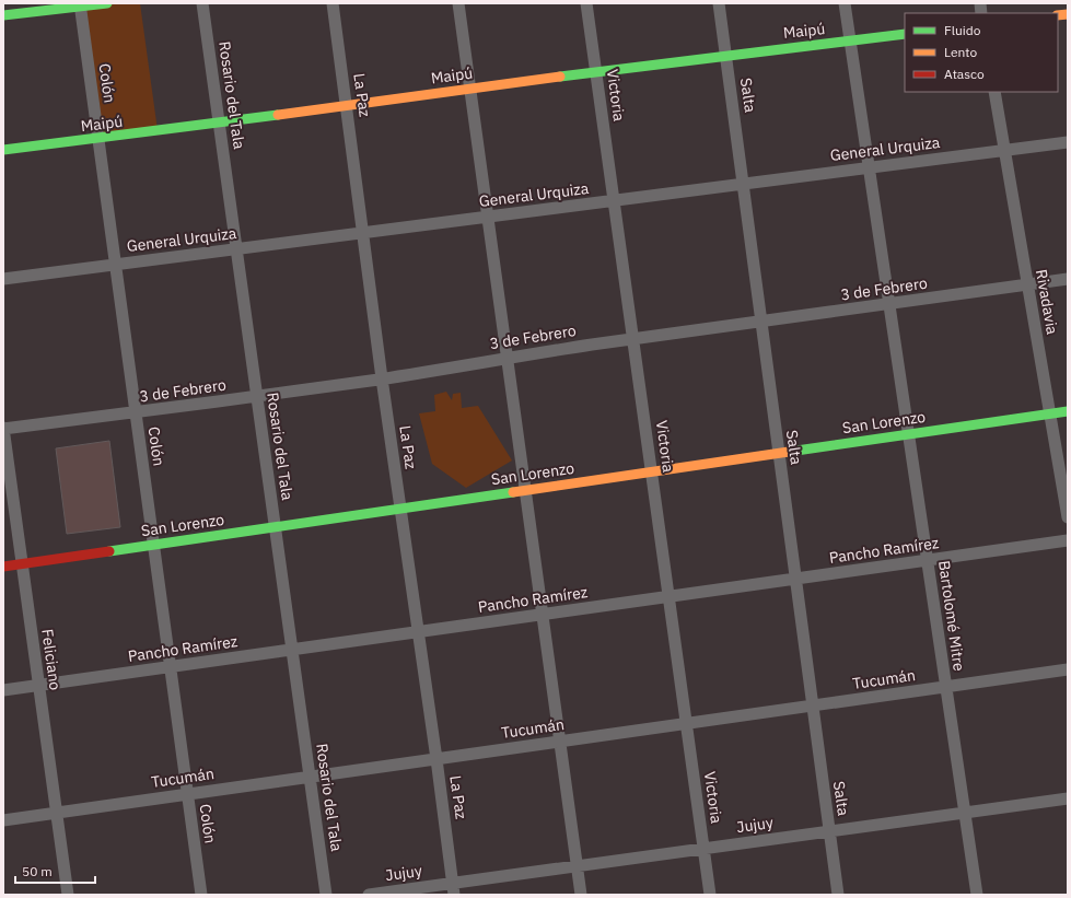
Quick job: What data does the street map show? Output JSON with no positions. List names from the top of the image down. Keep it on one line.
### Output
{"streets":{"street":["Maipú","Colón","Rosario del Tala","La Paz","Victoria","Salta","General Urquiza","3 de Febrero","Rivadavia","San Lorenzo","Pancho Ramírez","Bartolomé Mitre","Feliciano","Tucumán","Jujuy"]},"crossings":[["Maipú","Colón"],["Maipú","Rosario del Tala"],["Maipú","La Paz"],["Maipú","Victoria"],["Maipú","Salta"],["Maipú","Bartolomé Mitre"],["Colón","General Urquiza"],["Colón","3 de Febrero"],["Colón","San Lorenzo"],["Colón","Pancho Ramírez"],["Colón","Tucumán"],["Rosario del Tala","General Urquiza"],["Rosario del Tala","3 de Febrero"],["Rosario del Tala","San Lorenzo"],["Rosario del Tala","Pancho Ramírez"],["Rosario del Tala","Tucumán"],["La Paz","General Urquiza"],["La Paz","3 de Febrero"],["La Paz","San Lorenzo"],["La Paz","Pancho Ramírez"],["La Paz","Tucumán"],["La Paz","Jujuy"],["Victoria","General Urquiza"],["Victoria","3 de Febrero"],["Victoria","San Lorenzo"],["Victoria","Pancho Ramírez"],["Victoria","Tucumán"],["Victoria","Jujuy"],["Salta","General Urquiza"],["Salta","3 de Febrero"],["Salta","San Lorenzo"],["Salta","Pancho Ramírez"],["Salta","Tucumán"],["Salta","Jujuy"],["General Urquiza","Rivadavia"],["General Urquiza","Bartolomé Mitre"],["3 de Febrero","Rivadavia"],["3 de Febrero","Bartolomé Mitre"],["3 de Febrero","Feliciano"],["Rivadavia","San Lorenzo"],["San Lorenzo","Bartolomé Mitre"],["San Lorenzo","Feliciano"],["Pancho Ramírez","Bartolomé Mitre"],["Pancho Ramírez","Feliciano"],["Bartolomé Mitre","Tucumán"],["Bartolomé Mitre","Jujuy"],["Feliciano","Tucumán"]],"legend":["Fluido","Lento","Atasco"],"scale_bar":"50 m"}
